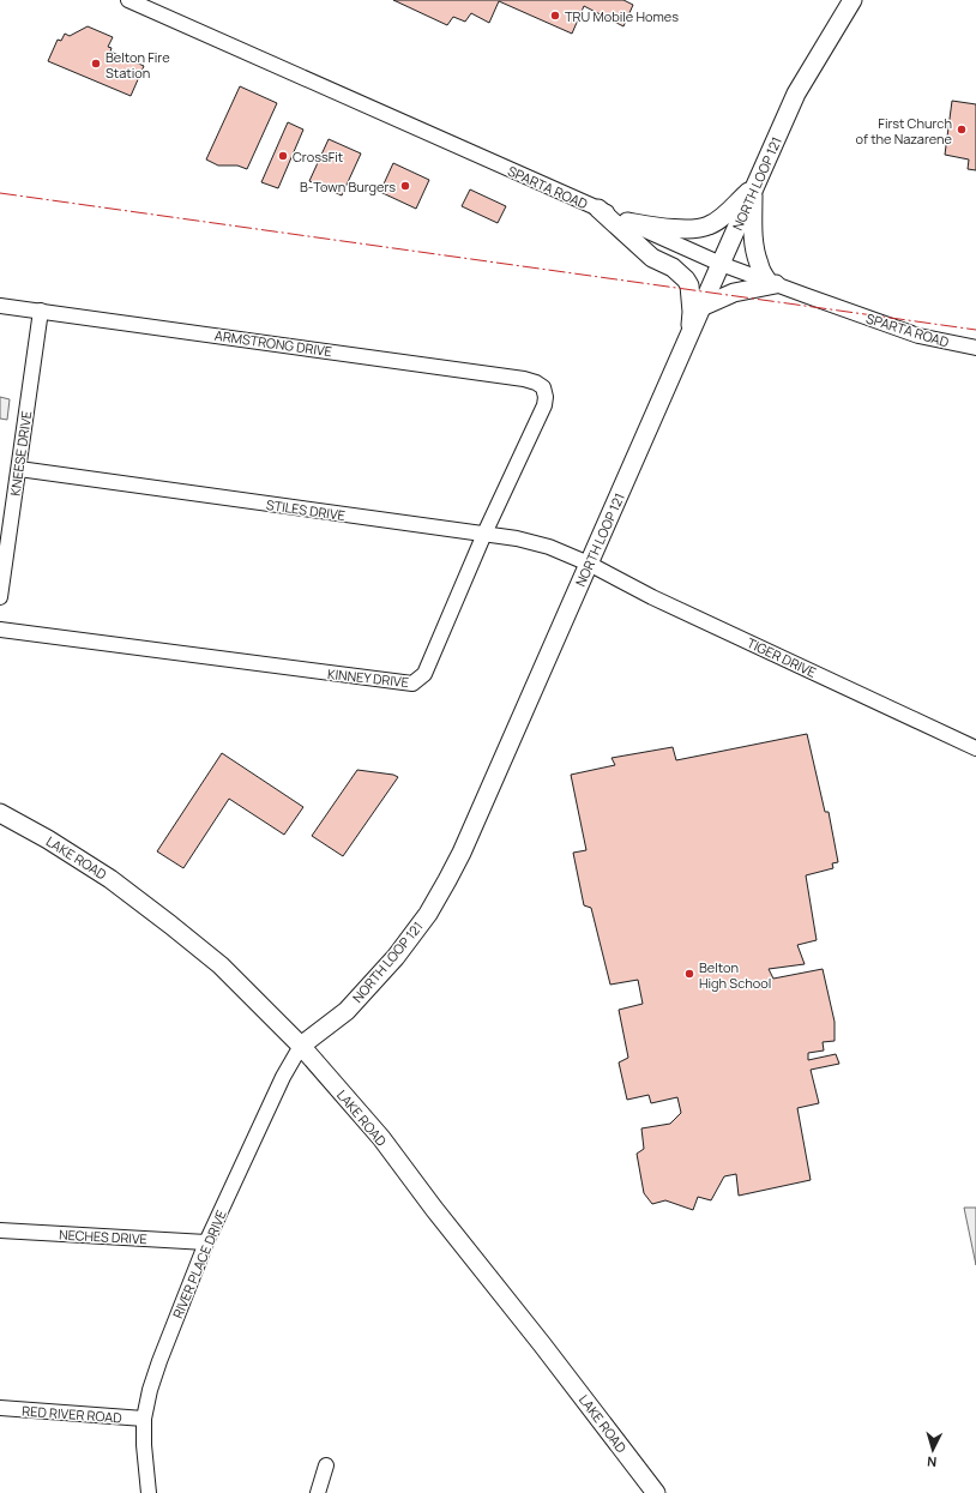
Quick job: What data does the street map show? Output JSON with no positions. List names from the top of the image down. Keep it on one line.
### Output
{"streets":{"main road":["NORTH LOOP 121","LAKE ROAD"],"street":["SPARTA ROAD","ARMSTRONG DRIVE","KNEESE DRIVE","STILES DRIVE","TIGER DRIVE","KINNEY DRIVE","NECHES DRIVE","RIVER PLACE DRIVE","RED RIVER ROAD"]},"crossings":[["NORTH LOOP 121","SPARTA ROAD"],["NORTH LOOP 121","STILES DRIVE"],["NORTH LOOP 121","TIGER DRIVE"],["NORTH LOOP 121","LAKE ROAD"],["NORTH LOOP 121","RIVER PLACE DRIVE"],["ARMSTRONG DRIVE","KNEESE DRIVE"],["ARMSTRONG DRIVE","KINNEY DRIVE"],["KNEESE DRIVE","STILES DRIVE"],["STILES DRIVE","TIGER DRIVE"],["STILES DRIVE","KINNEY DRIVE"],["LAKE ROAD","RIVER PLACE DRIVE"],["NECHES DRIVE","RIVER PLACE DRIVE"],["RIVER PLACE DRIVE","RED RIVER ROAD"]],"places":["TRU Mobile Homes","Belton Fire Station","First Church of the Nazarene","CrossFit","B-Town Burgers","Belton High School"],"north":"bottom"}
